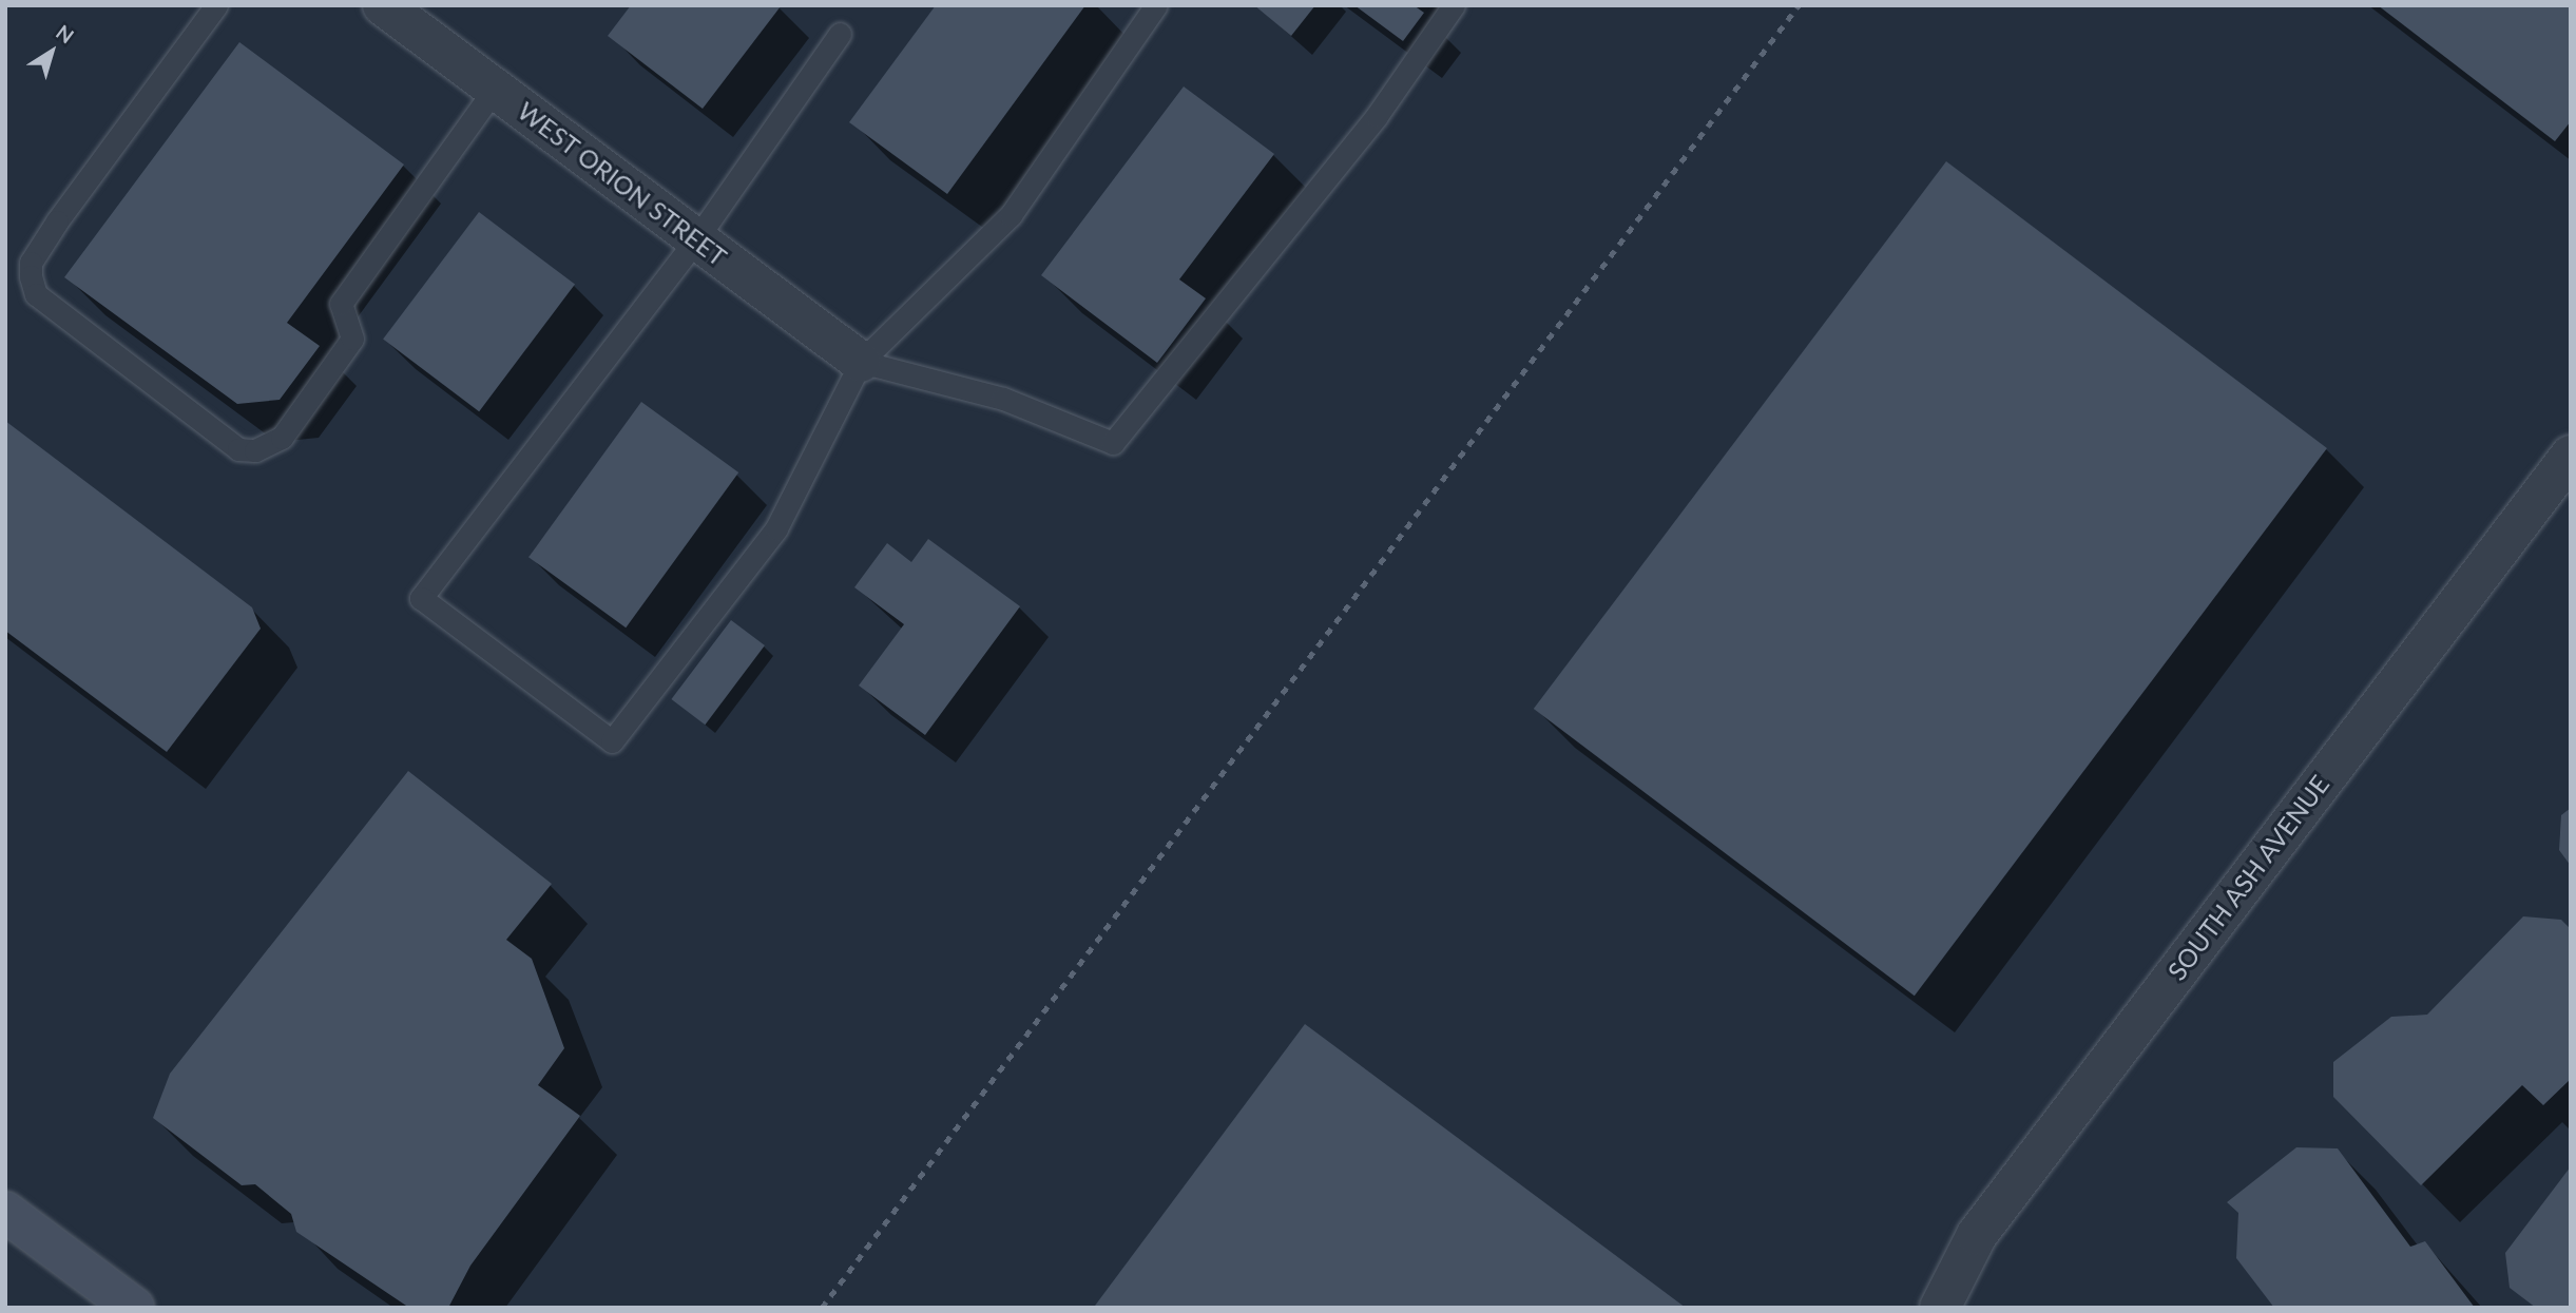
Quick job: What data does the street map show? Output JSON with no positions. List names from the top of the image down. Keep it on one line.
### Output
{"streets":{"street":["WEST ORION STREET","SOUTH ASH AVENUE"]},"north":"top right"}
